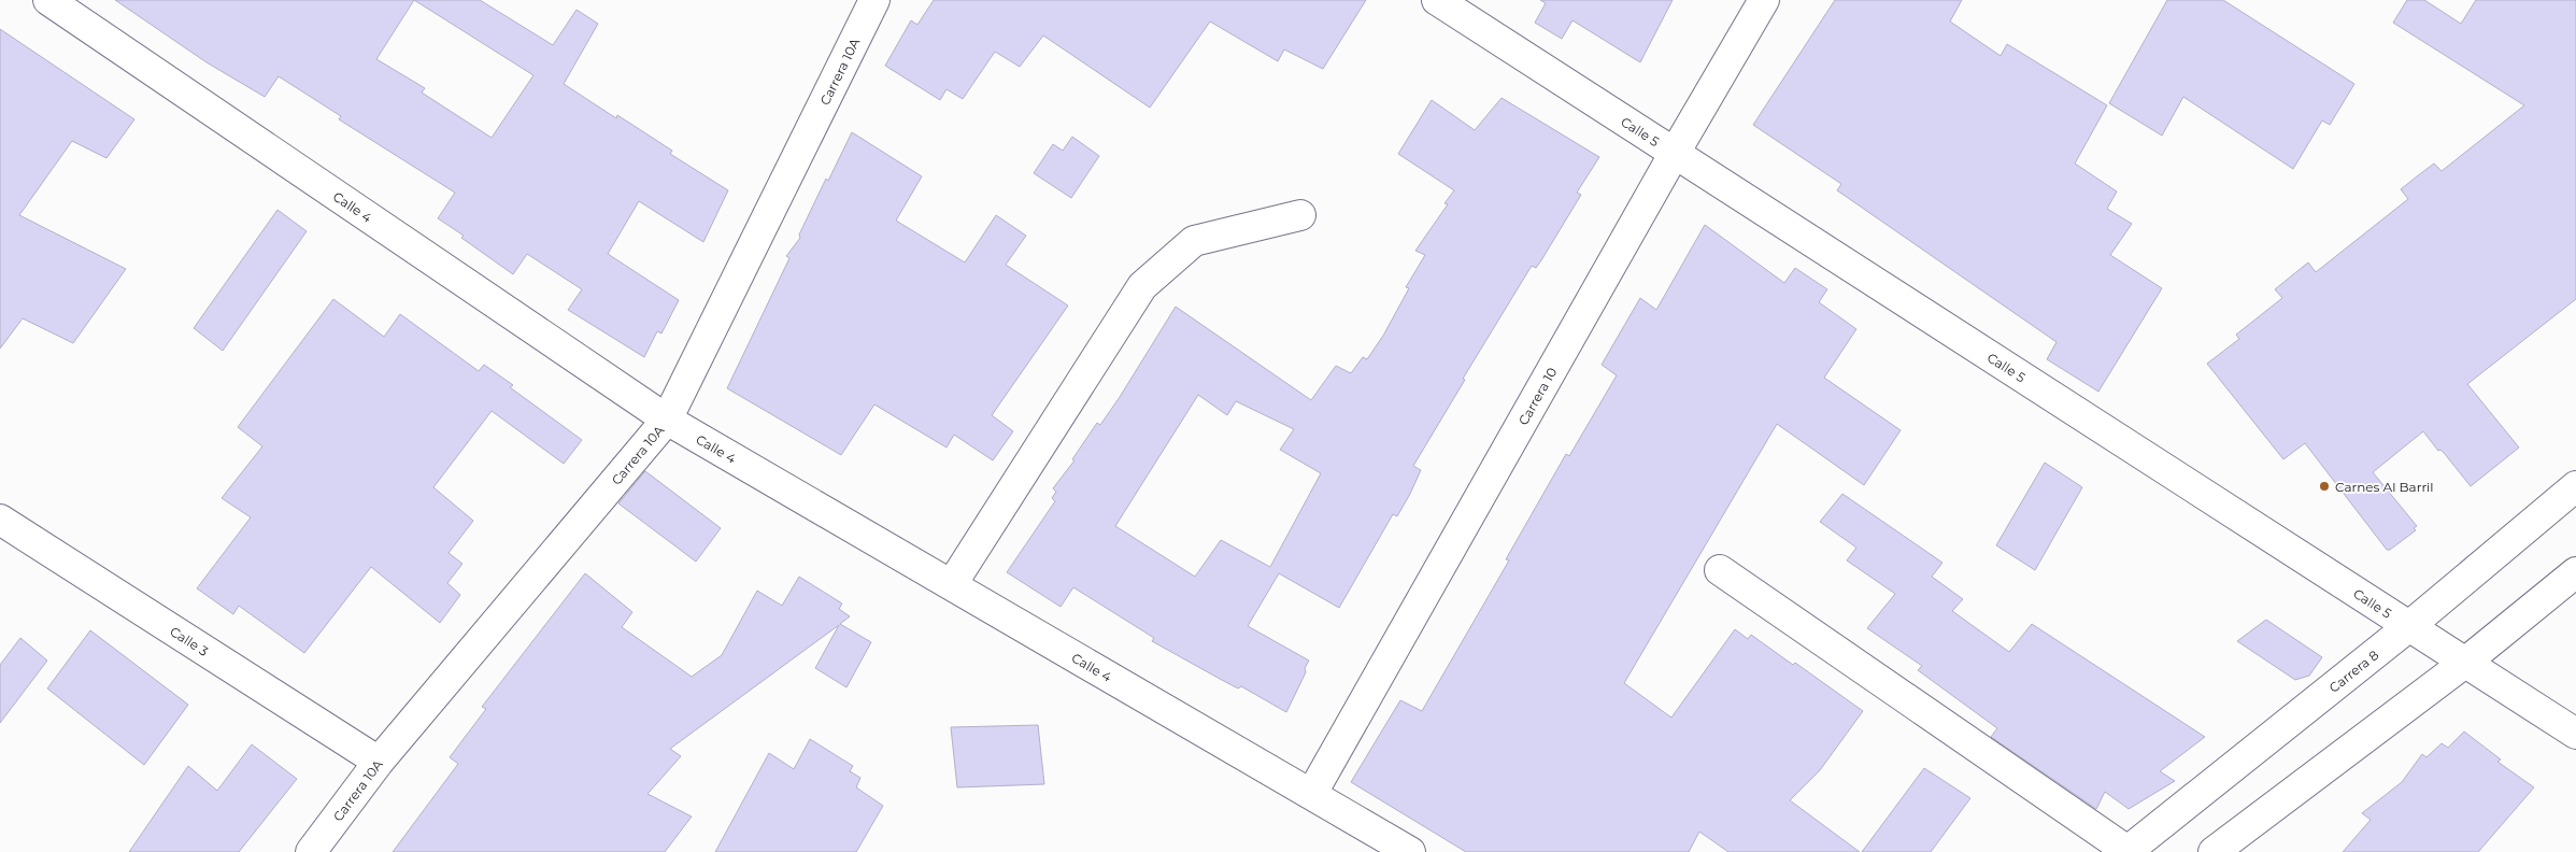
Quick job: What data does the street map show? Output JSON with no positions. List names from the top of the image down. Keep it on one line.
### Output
{"streets":{"street":["Carrera 10A","Calle 5","Calle 4","Carrera 10","Calle 3","Carrera 8"]},"crossings":[["Carrera 10A","Calle 4"],["Carrera 10A","Calle 3"],["Calle 5","Carrera 10"],["Calle 5","Carrera 8"],["Calle 4","Carrera 10"]],"places":["Carnes Al Barril"]}
